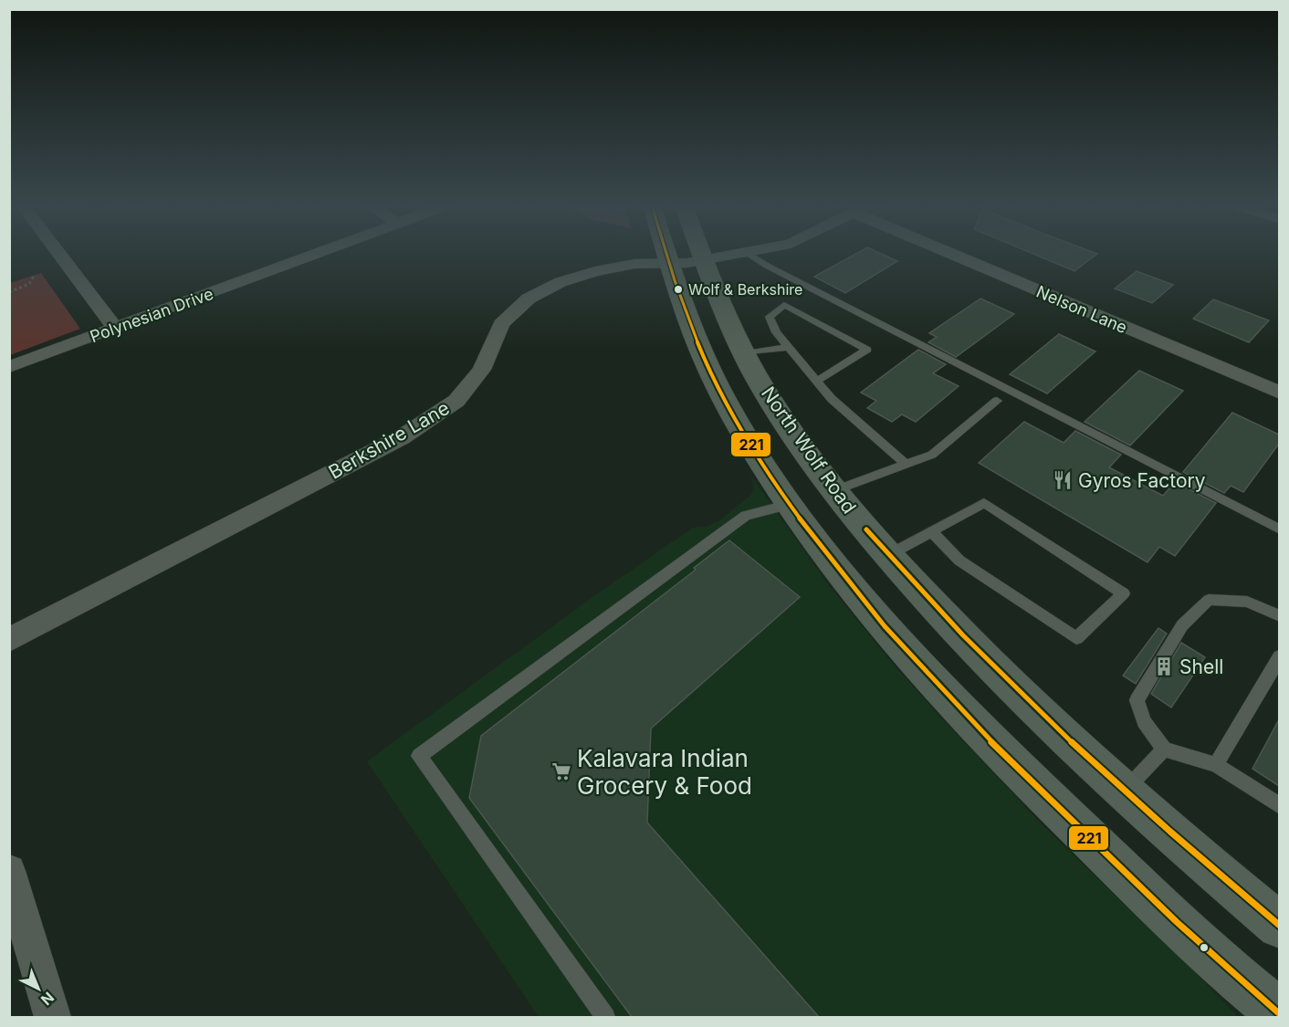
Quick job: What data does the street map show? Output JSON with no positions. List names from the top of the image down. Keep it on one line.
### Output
{"streets":{"main road":["North Wolf Road"],"street":["Nelson Lane","Polynesian Drive","Berkshire Lane"]},"crossings":[["Berkshire Lane","North Wolf Road"]],"places":{"other":["Wolf & Berkshire"],"restaurant":["Gyros Factory"],"building":["Shell"],"supermarket":["Kalavara Indian Grocery & Food"]},"lines":["transit line 221"],"north":"bottom right"}
